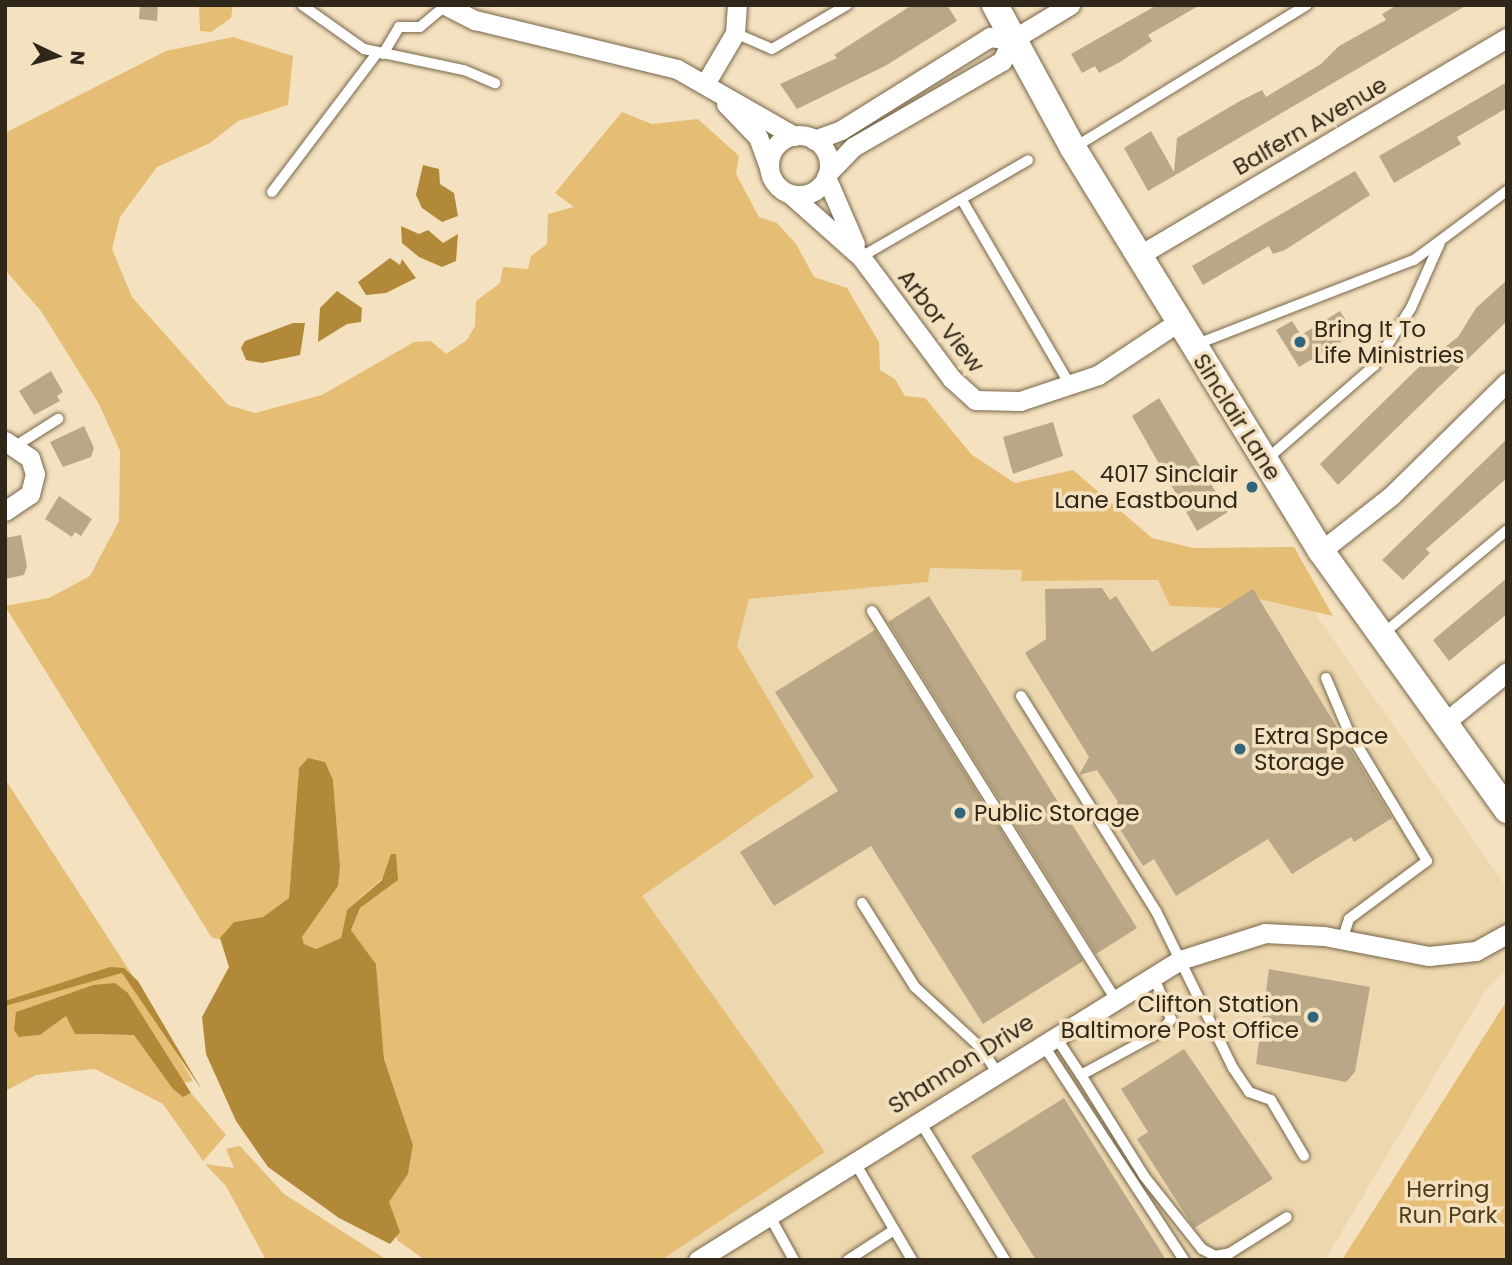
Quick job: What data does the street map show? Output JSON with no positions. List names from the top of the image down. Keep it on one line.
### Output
{"streets":{"main road":["Sinclair Lane"],"street":["Balfern Avenue","Arbor View","Shannon Drive"]},"crossings":[["Balfern Avenue","Sinclair Lane"],["Arbor View","Sinclair Lane"]],"parks":["Herring Run Park"],"places":["Bring It To Life Ministries","4017 Sinclair Lane Eastbound","Extra Space Storage","Public Storage","Clifton Station Baltimore Post Office"],"north":"right"}
